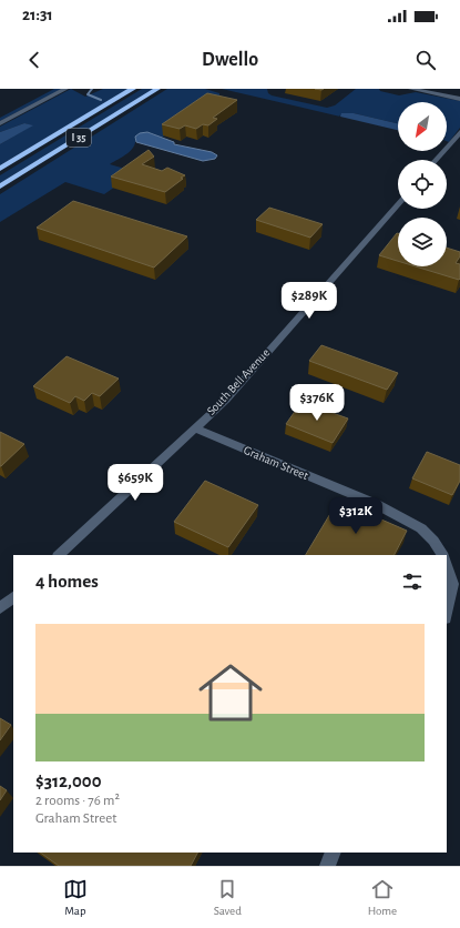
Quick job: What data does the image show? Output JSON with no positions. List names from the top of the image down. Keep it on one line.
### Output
{"streets":{"highway":["I 35"],"street":["South Bell Avenue","Graham Street"]},"crossings":[["South Bell Avenue","Graham Street"]],"north":"bottom left","page":{"status":"21:31","header":"Dwello","price":["$289K","$376K","$659K","$312K"],"heading":"4 homes","list":[{"name":"$312,000","note":"2 rooms · 76 m² · Graham Street"}],"tabs":["Map","Saved","Home"]}}
